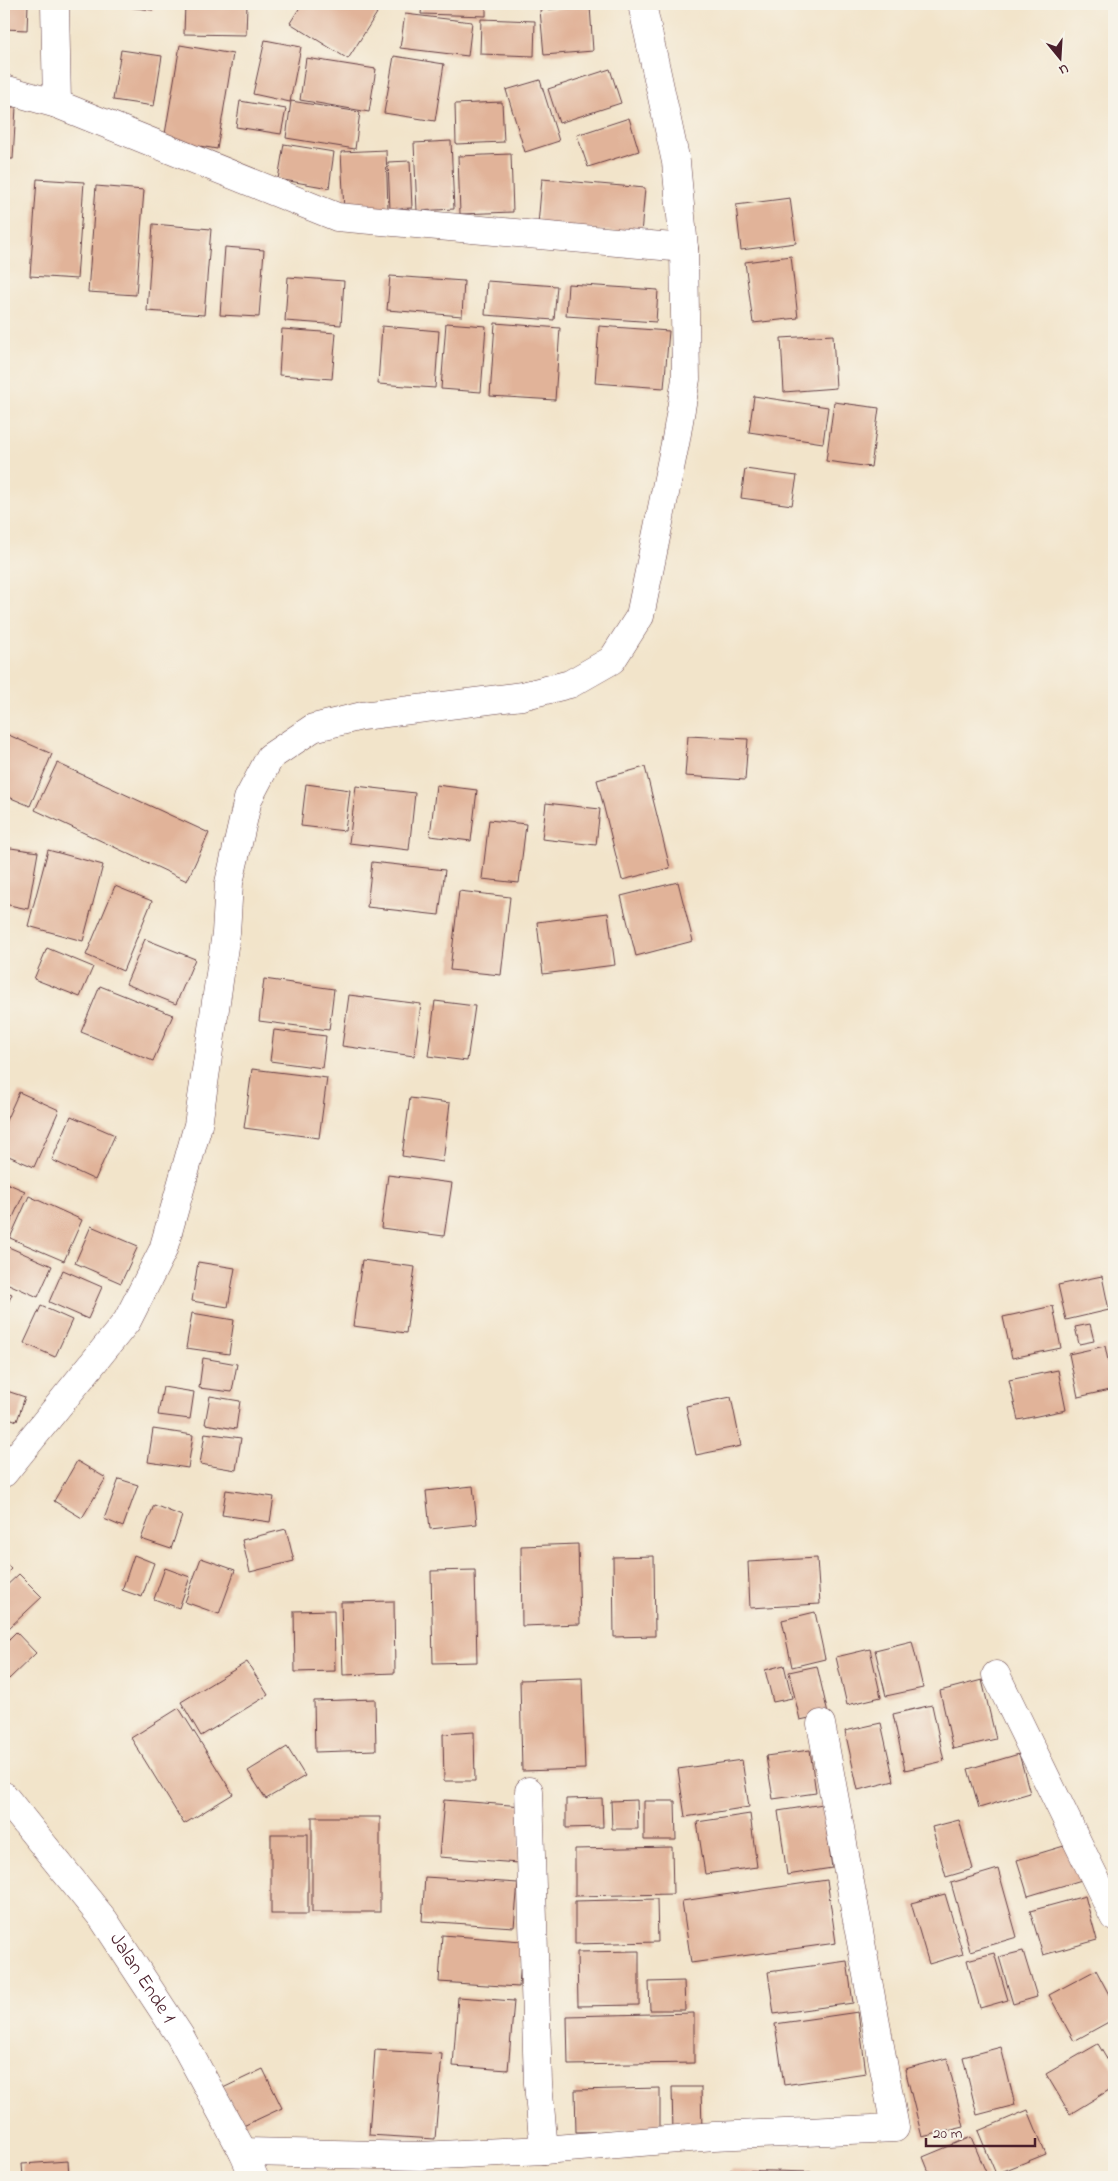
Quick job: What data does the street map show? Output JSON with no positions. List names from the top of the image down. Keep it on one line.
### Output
{"streets":{"street":["Jalan Ende 1"]},"scale_bar":"20 m","north":"bottom"}
